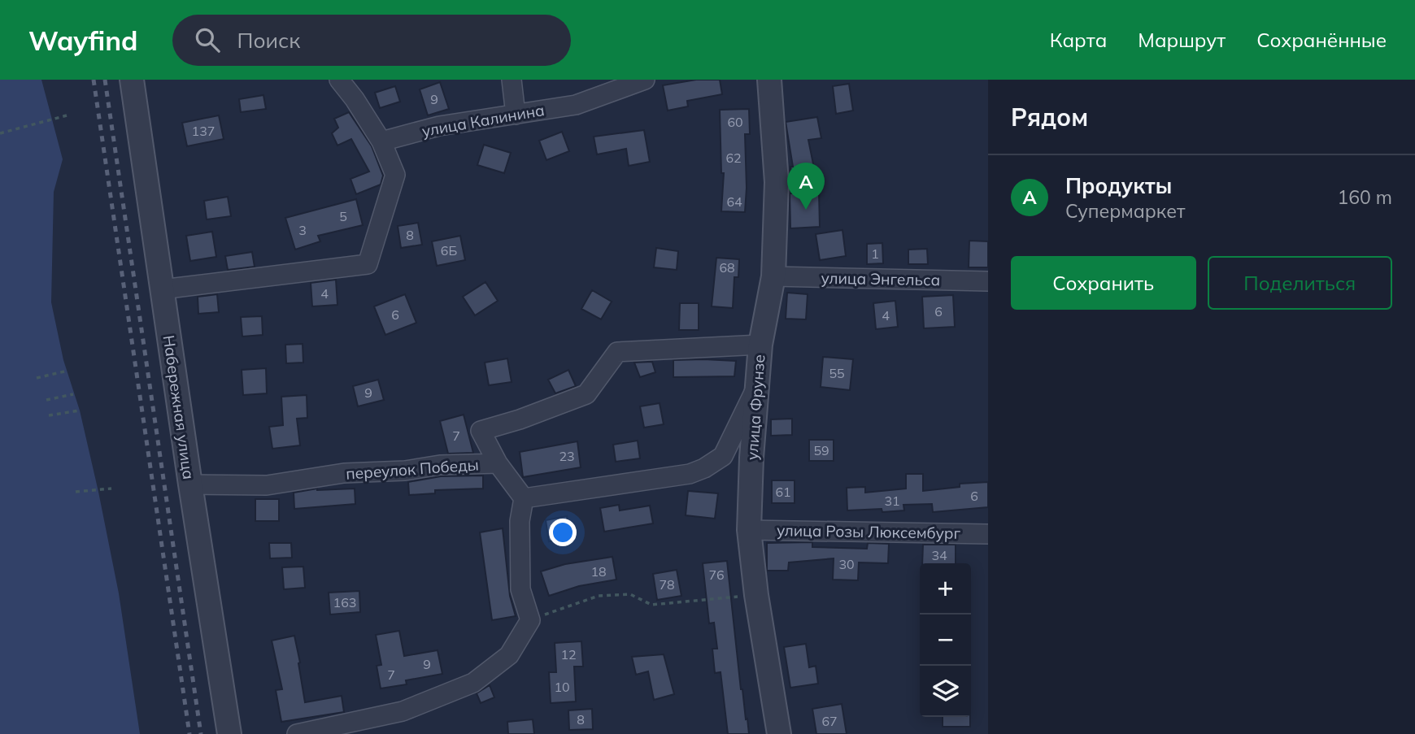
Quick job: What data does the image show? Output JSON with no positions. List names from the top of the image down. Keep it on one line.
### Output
{"streets":{"street":["улица Калинина","улица Энгельса","Набережная улица","улица Фрунзе","переулок Победы","улица Розы Люксембург"]},"crossings":[["улица Энгельса","улица Фрунзе"],["Набережная улица","переулок Победы"],["улица Фрунзе","переулок Победы"],["улица Фрунзе","улица Розы Люксембург"]],"house_numbers":["9","60","137","62","64","5","3","8","6Б","1","68","4","6","6","4","55","9","7","59","23","61","6","31","34","30","18","76","78","163","12","9","7","10","8","67"],"page":{"header":"Wayfind","search":"Поиск","nav":["Карта","Маршрут","Сохранённые"],"heading":"Рядом","list":[{"mark":"A","name":"Продукты","note":"Супермаркет","value":"160 m"}],"pins":"A","buttons":["Сохранить","Поделиться"],"map_buttons":["+","−"]}}
